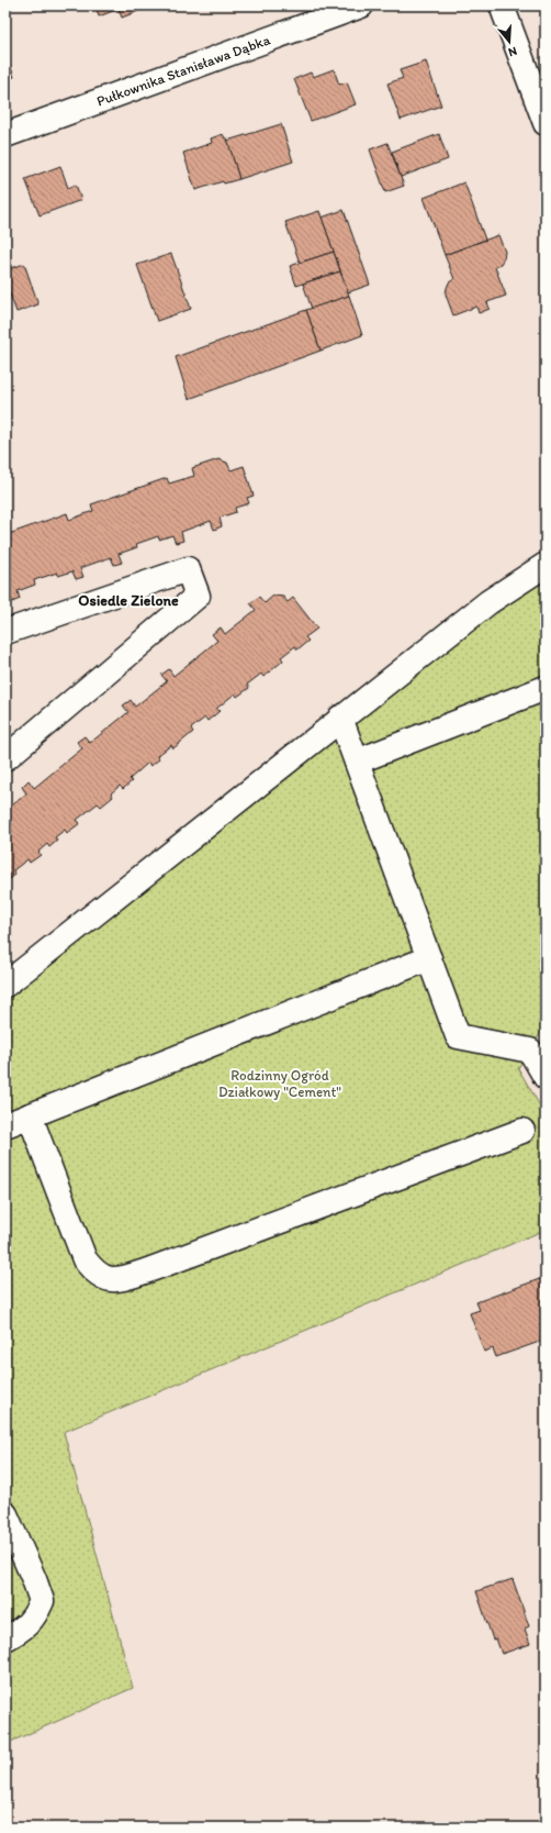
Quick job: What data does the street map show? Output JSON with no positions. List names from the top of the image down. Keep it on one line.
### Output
{"streets":{"street":["Pułkownika Stanisława Dąbka"]},"districts":["Osiedle Zielone"],"parks":["Rodzinny Ogród Działkowy \"Cement\""],"north":"bottom"}
